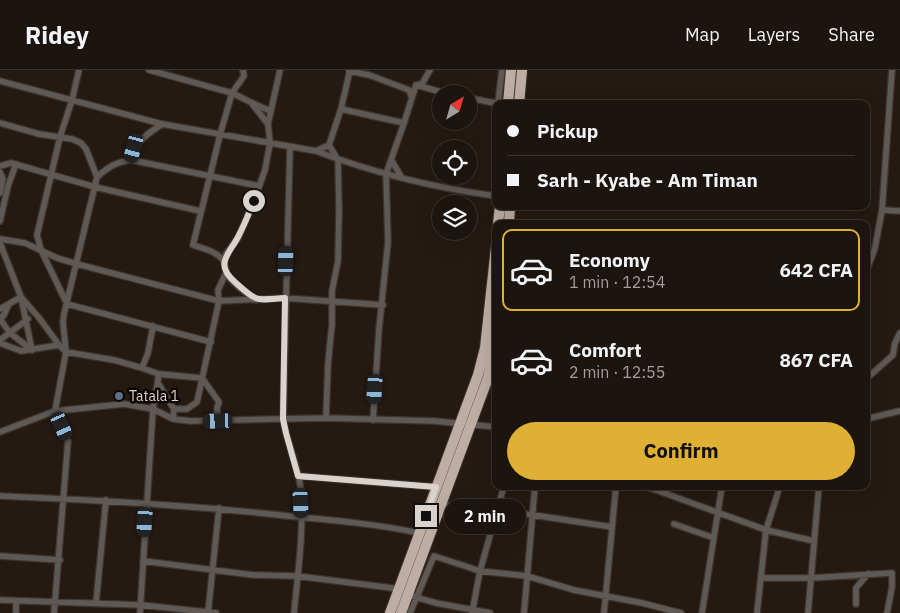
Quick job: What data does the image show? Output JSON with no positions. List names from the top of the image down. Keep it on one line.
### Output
{"places":["Tatala 1"],"north":"top right","page":{"header":"Ridey","nav":["Map","Layers","Share"],"banner":["Pickup","Sarh - Kyabe - Am Timan"],"list":[{"name":"Economy","note":"1 min · 12:54","value":"642 CFA"},{"name":"Comfort","note":"2 min · 12:55","value":"867 CFA"}],"buttons":"Confirm","bubble":"2 min"}}
